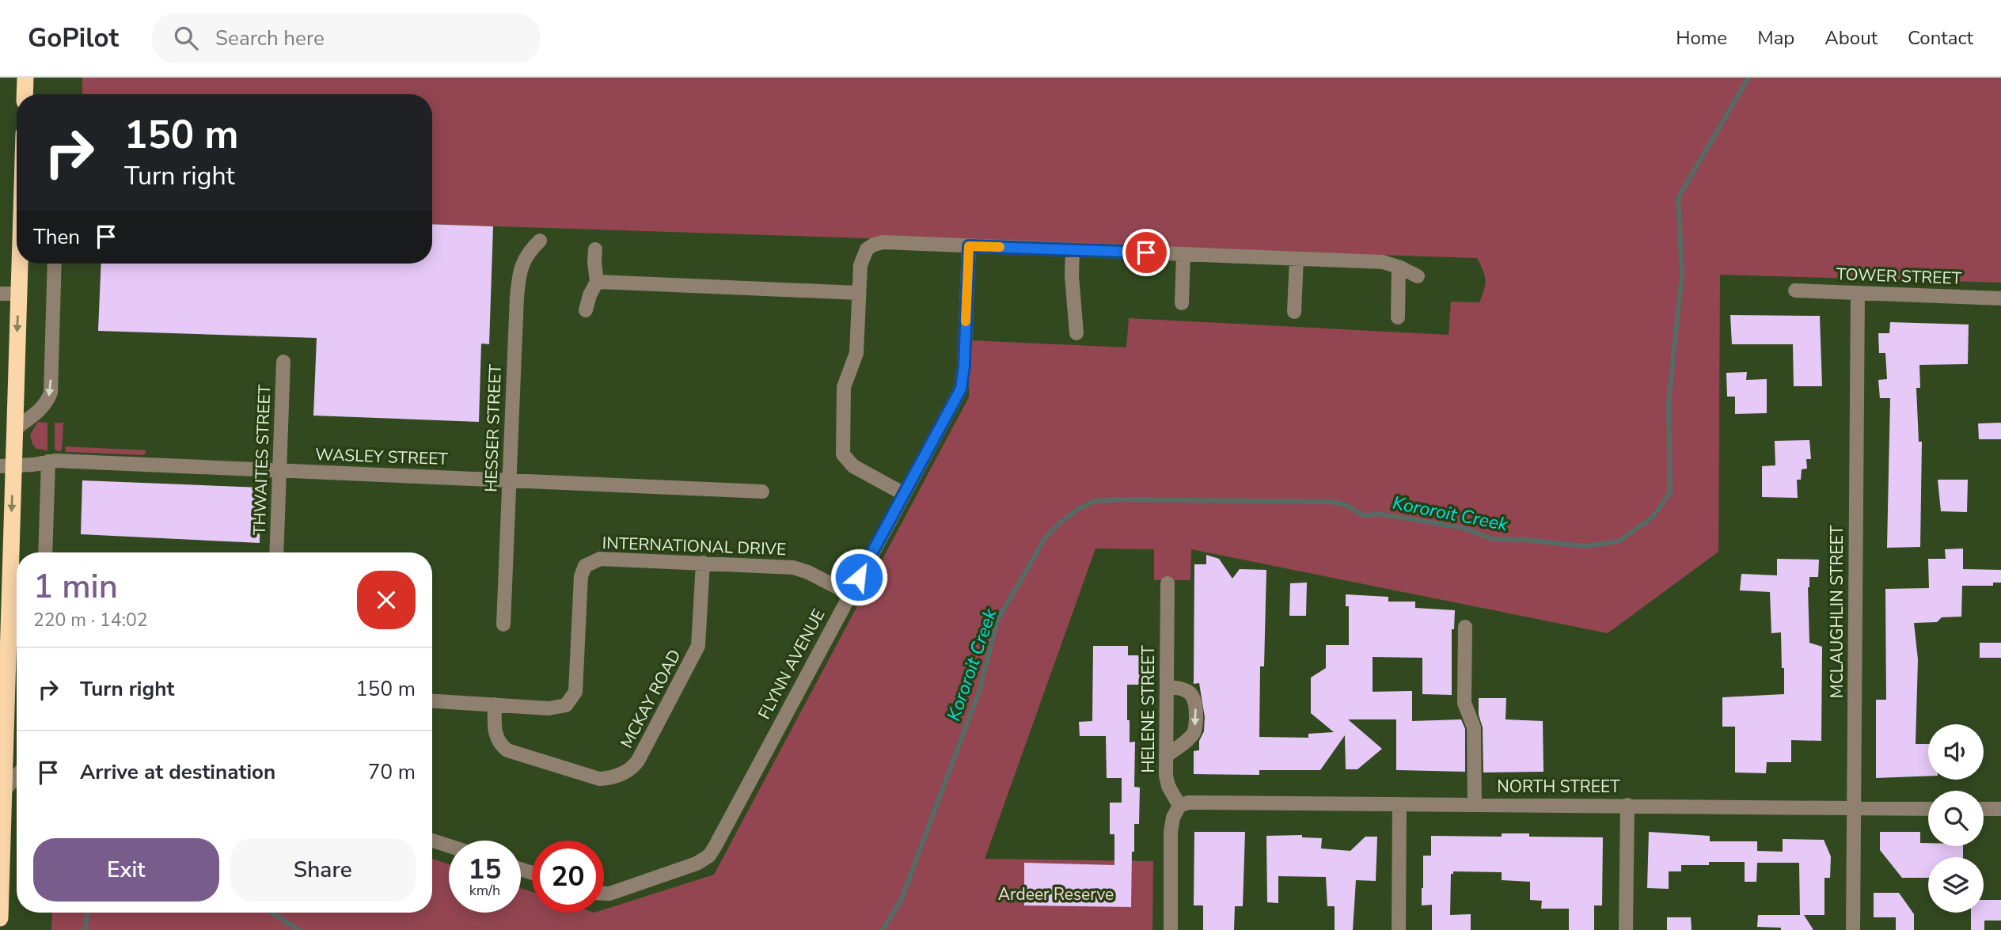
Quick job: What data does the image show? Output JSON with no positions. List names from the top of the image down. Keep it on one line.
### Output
{"streets":{"street":["TOWER STREET","HESSER STREET","WASLEY STREET","THWAITES STREET","INTERNATIONAL DRIVE","MCLAUGHLIN STREET","FLYNN AVENUE","MCKAY ROAD","HELENE STREET","NORTH STREET"]},"crossings":[["TOWER STREET","MCLAUGHLIN STREET"],["HESSER STREET","WASLEY STREET"],["WASLEY STREET","THWAITES STREET"],["INTERNATIONAL DRIVE","FLYNN AVENUE"],["INTERNATIONAL DRIVE","MCKAY ROAD"],["MCLAUGHLIN STREET","NORTH STREET"],["HELENE STREET","NORTH STREET"]],"water":["Kororoit Creek"],"parks":["Ardeer Reserve"],"page":{"header":"GoPilot","search":"Search here","nav":["Home","Map","About","Contact"],"turn":["150 m","Turn right"],"then":"Then","heading":["1 min","220 m · 14:02"],"list":[{"name":"Turn right","value":"150 m"},{"name":"Arrive at destination","value":"70 m"}],"buttons":["Exit","Share"],"speed":"15 km/h","limit":"20"}}
